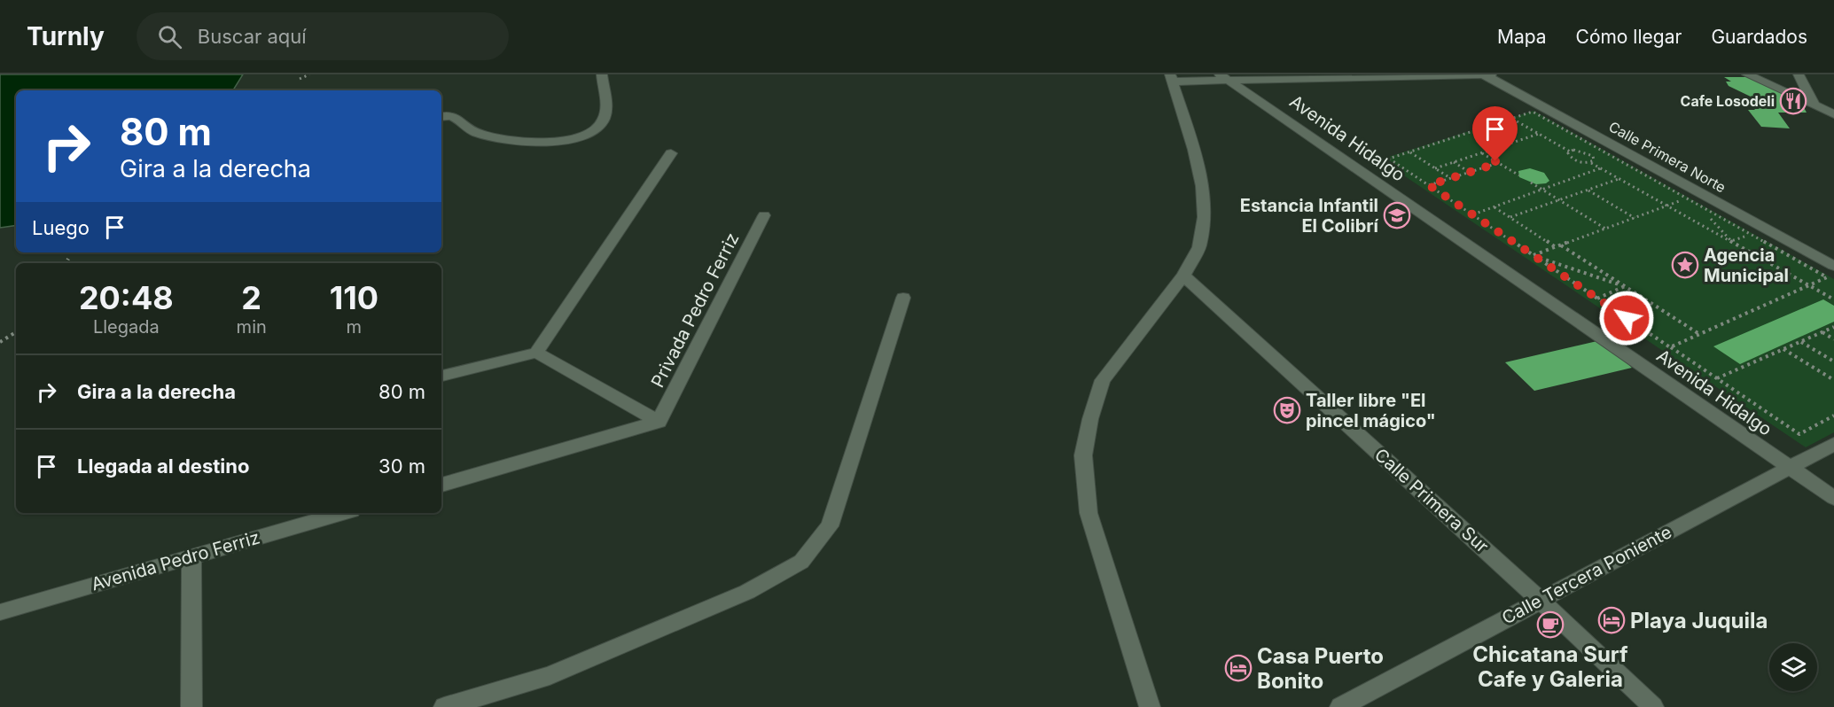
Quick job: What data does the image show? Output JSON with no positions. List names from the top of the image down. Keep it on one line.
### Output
{"streets":{"street":["Avenida Hidalgo","Calle Primera Norte","Privada Pedro Ferriz","Calle Primera Sur","Avenida Pedro Ferriz","Calle Tercera Poniente"]},"crossings":[["Avenida Hidalgo","Calle Tercera Poniente"],["Calle Primera Sur","Calle Tercera Poniente"]],"places":{"restaurant":["Cafe Losodeli"],"school or university":["Estancia Infantil El Colibrí"],"place":["Agencia Municipal"],"theatre":["Taller libre \"El pincel mágico\""],"hotel":["Playa Juquila","Casa Puerto Bonito"],"cafe":["Chicatana Surf Cafe y Galeria"]},"page":{"header":"Turnly","search":"Buscar aquí","nav":["Mapa","Cómo llegar","Guardados"],"turn":["80 m","Gira a la derecha"],"then":"Luego","eta":["20:48","Llegada","2","min","110","m"],"list":[{"name":"Gira a la derecha","value":"80 m"},{"name":"Llegada al destino","value":"30 m"}]}}
